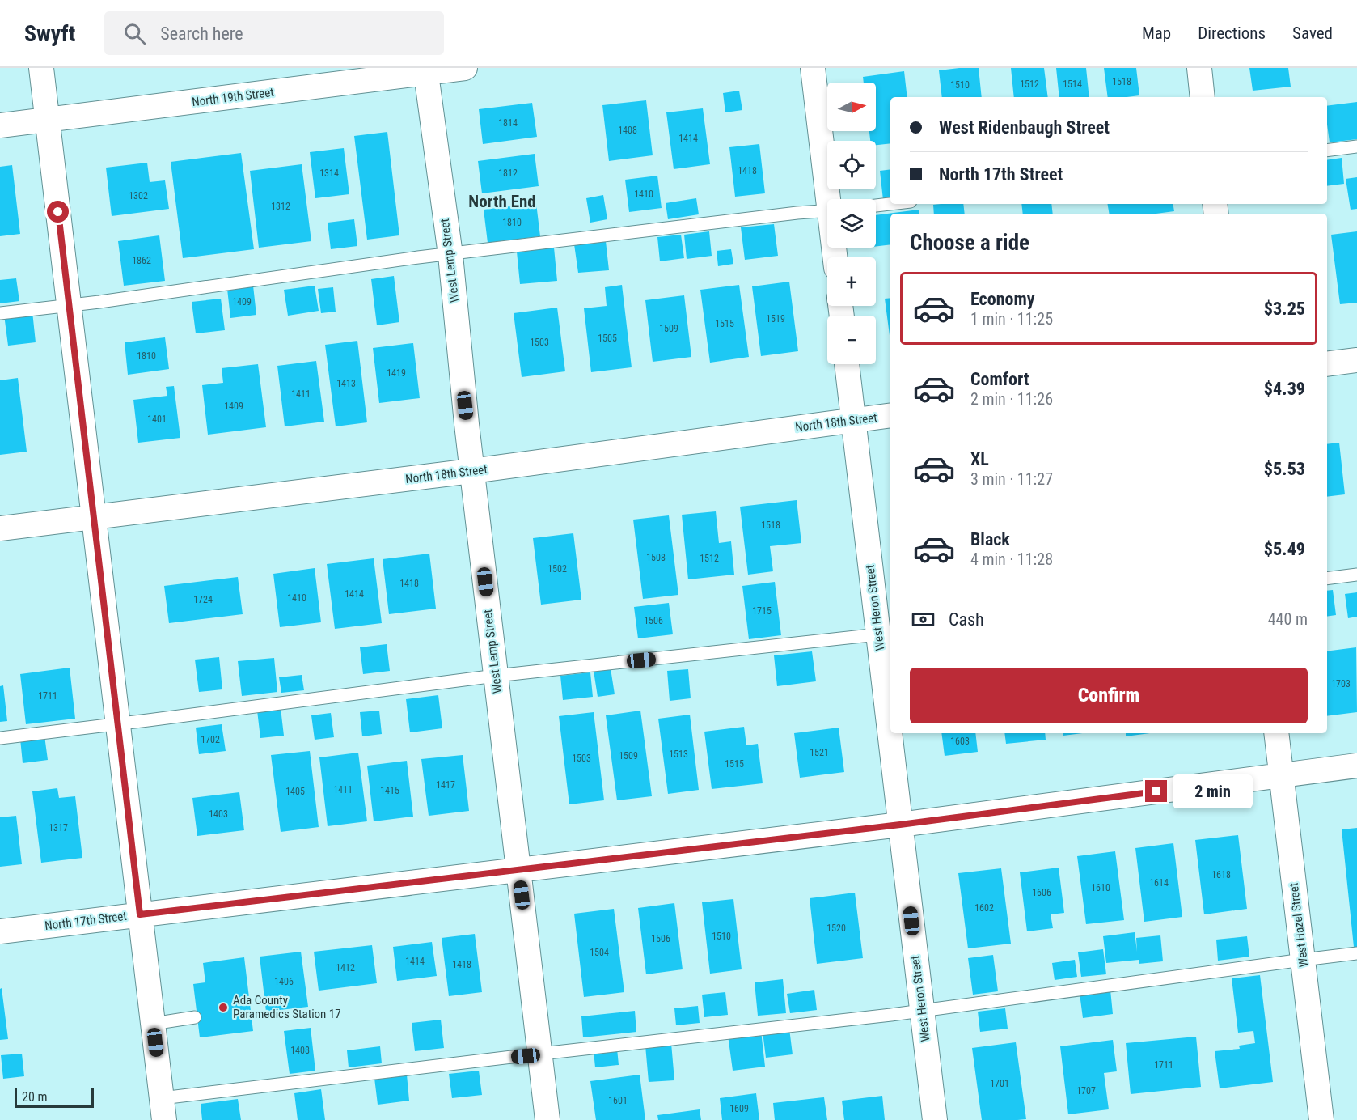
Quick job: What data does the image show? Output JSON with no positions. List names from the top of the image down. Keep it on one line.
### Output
{"streets":{"street":["North 19th Street","West Lemp Street","North 18th Street","West Heron Street","North 17th Street","West Hazel Street"]},"crossings":[["North 19th Street","West Lemp Street"],["West Lemp Street","North 18th Street"],["West Lemp Street","North 17th Street"],["North 18th Street","West Heron Street"],["West Heron Street","North 17th Street"],["North 17th Street","West Hazel Street"]],"districts":["North End"],"places":["Ada County Paramedics Station 17"],"house_numbers":["1518","1512","1514","1510","1814","1408","1414","1418","1314","1812","1410","1302","1312","1810","1862","1409","1519","1515","1509","1505","1503","1810","1419","1413","1411","1409","1401","1518","1508","1512","1502","1418","1414","1410","1724","1715","1506","1703","1711","1702","1603","1521","1513","1509","1503","1515","1417","1411","1415","1405","1403","1317","1618","1614","1610","1606","1602","1520","1510","1506","1504","1414","1418","1412","1406","1408","1711","1701","1707","1601","1609"],"scale_bar":"20 m","north":"right","page":{"header":"Swyft","search":"Search here","nav":["Map","Directions","Saved"],"map_buttons":["+","−"],"banner":["West Ridenbaugh Street","North 17th Street"],"heading":"Choose a ride","list":[{"name":"Economy","note":"1 min · 11:25","value":"$3.25"},{"name":"Comfort","note":"2 min · 11:26","value":"$4.39"},{"name":"XL","note":"3 min · 11:27","value":"$5.53"},{"name":"Black","note":"4 min · 11:28","value":"$5.49"}],"pay":["Cash","440 m"],"buttons":"Confirm","bubble":"2 min","scale":"20 m"}}
